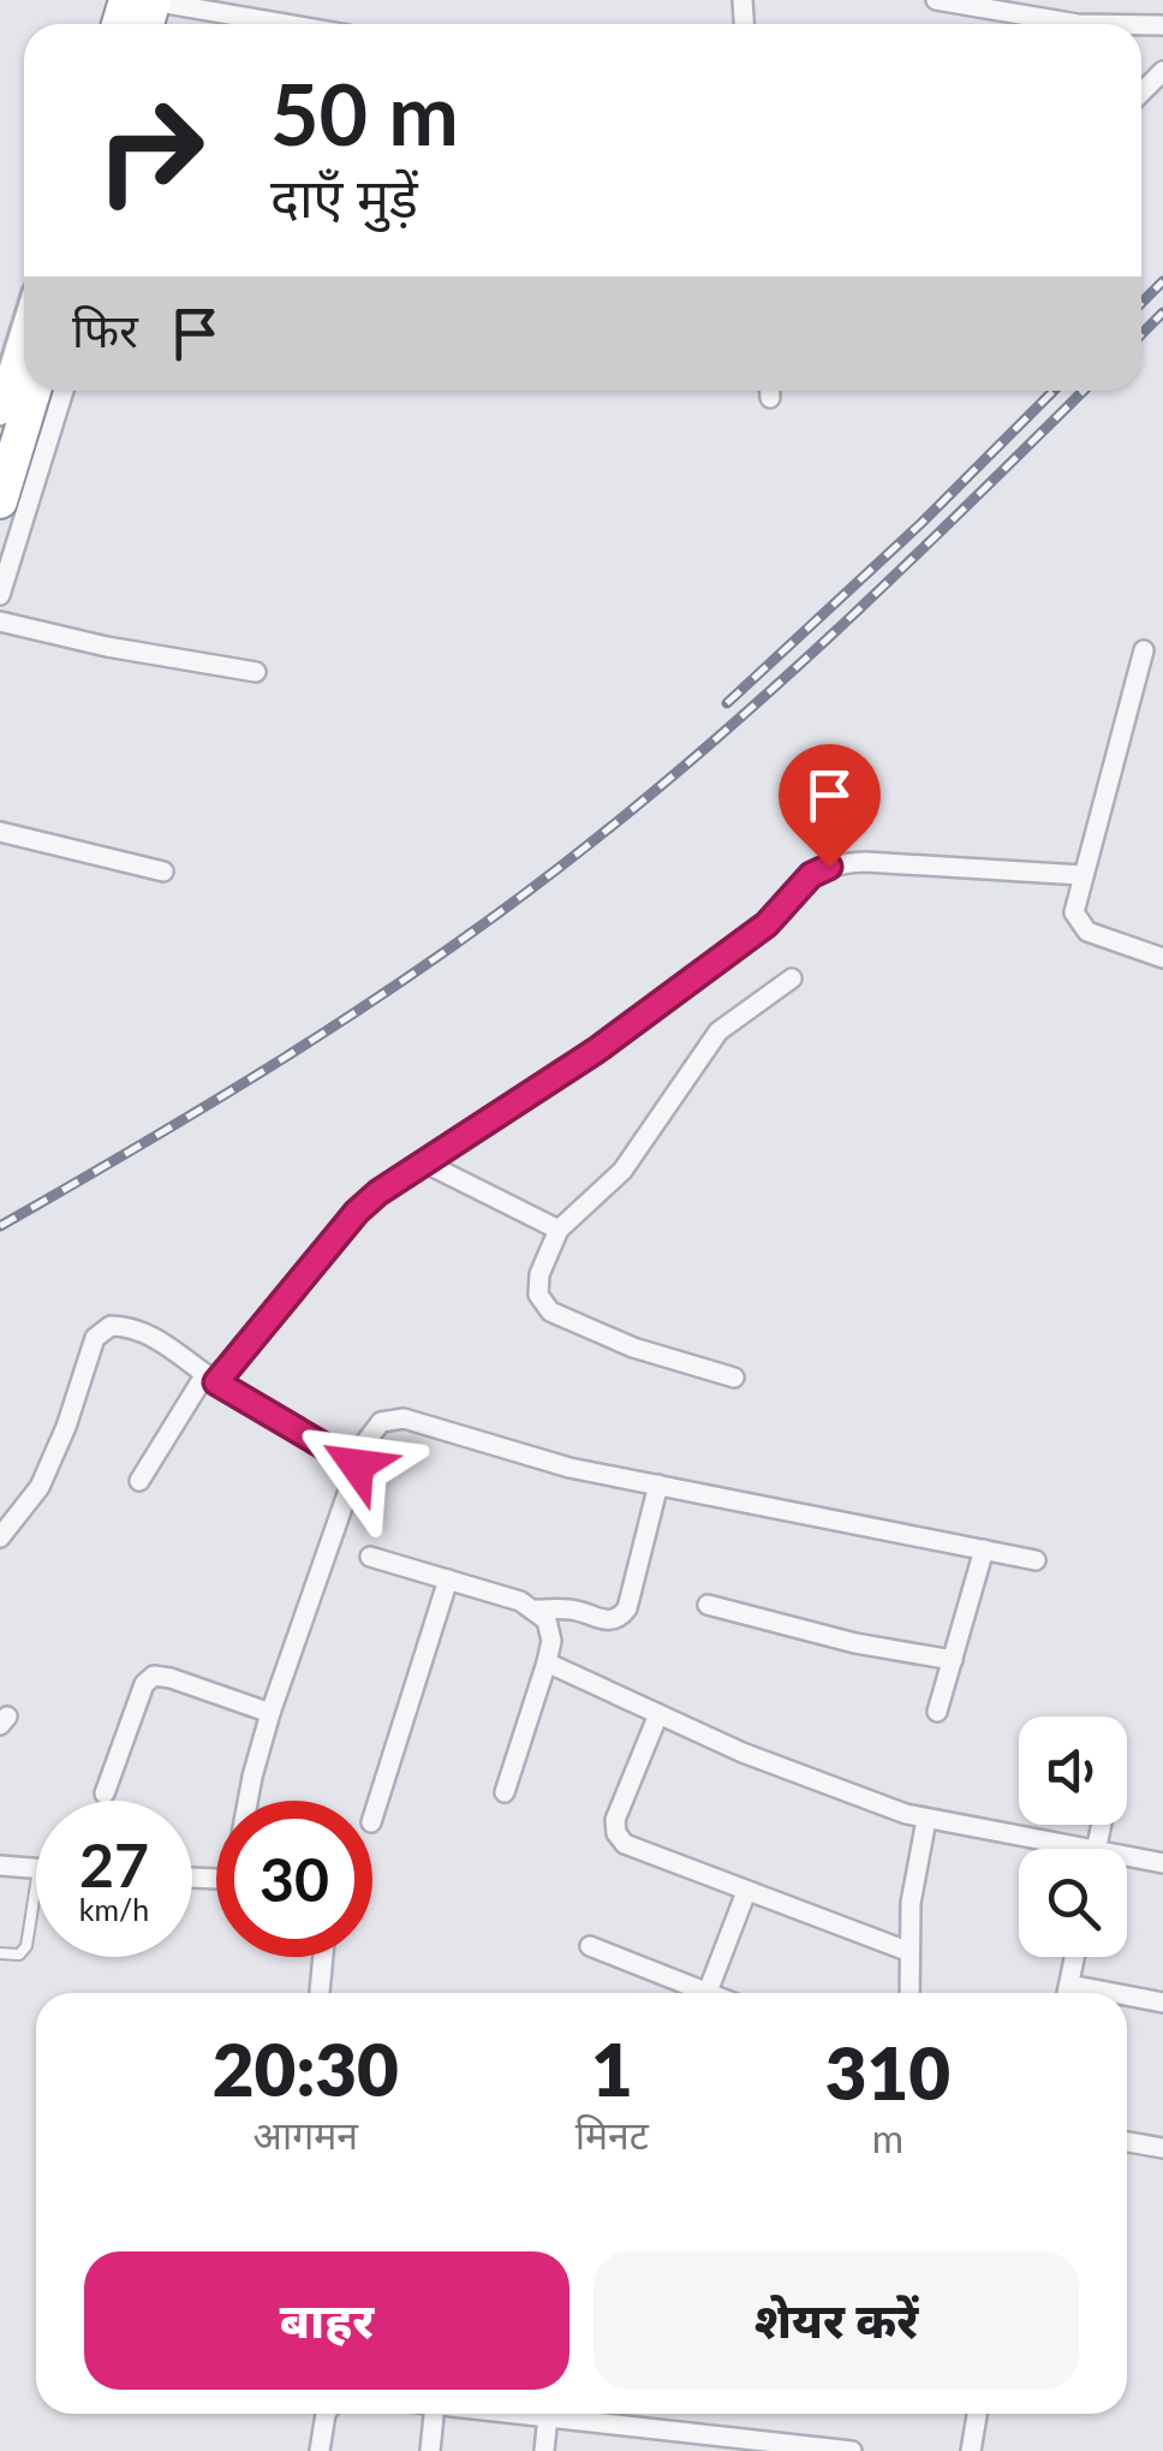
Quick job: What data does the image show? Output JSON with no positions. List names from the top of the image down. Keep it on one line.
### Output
{"page":{"turn":["50 m","दाएँ मुड़ें"],"then":"फिर","speed":"27 km/h","limit":"30","eta":["20:30","आगमन","1","मिनट","310","m"],"buttons":["बाहर","शेयर करें"]}}
